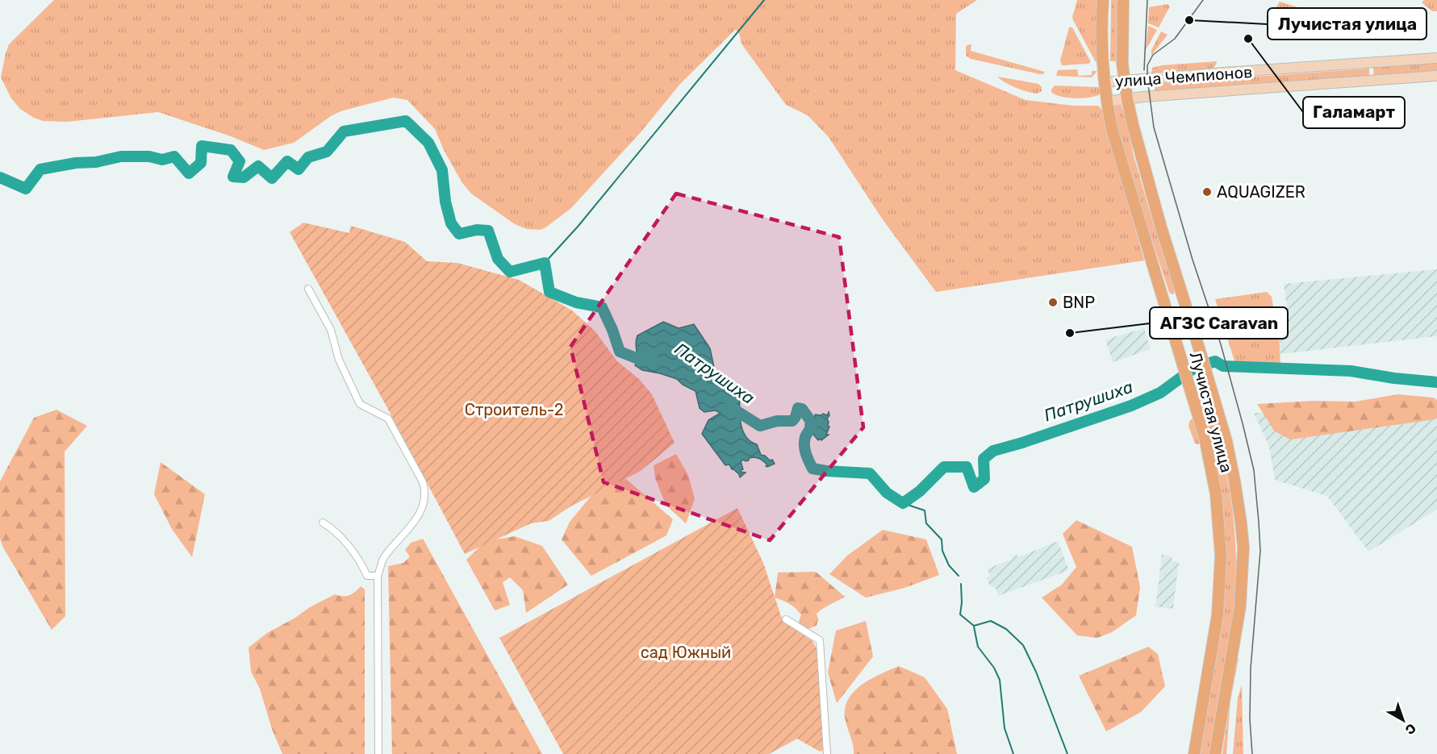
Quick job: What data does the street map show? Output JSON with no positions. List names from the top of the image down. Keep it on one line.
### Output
{"streets":{"main road":["Лучистая улица"],"street":["улица Чемпионов"]},"crossings":[["улица Чемпионов","Лучистая улица"]],"water":["Патрушиха"],"parks":["Строитель-2","сад Южный"],"places":["Лучистая улица","Галамарт","AQUAGIZER","BNP","АГЗС Caravan"],"north":"bottom right"}
